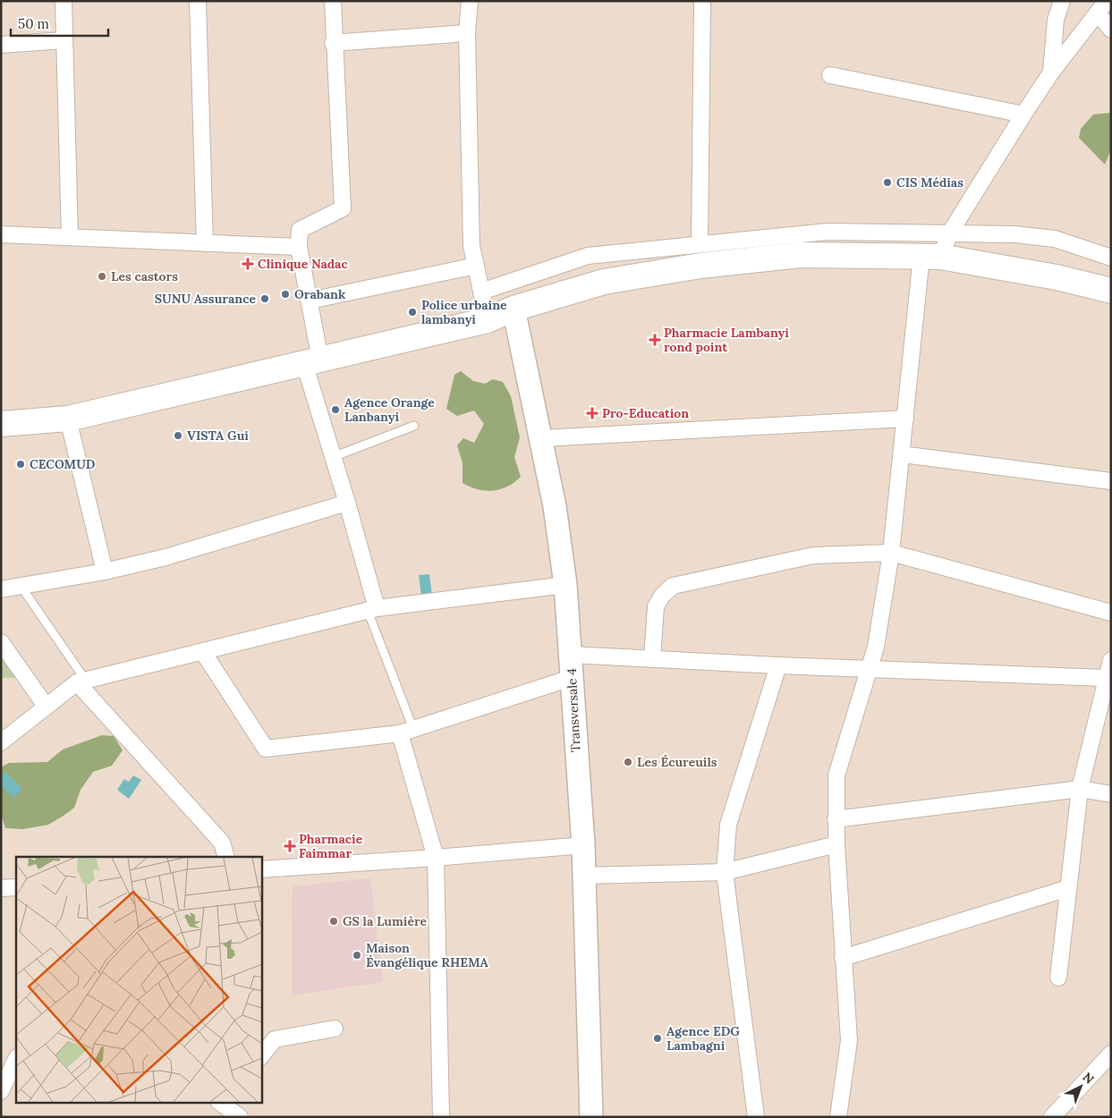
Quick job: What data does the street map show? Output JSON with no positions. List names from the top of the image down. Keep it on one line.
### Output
{"streets":{"main road":["Transversale 4"]},"places":{"other":["CIS Médias","Les castors","Orabank","SUNU Assurance","Police urbaine lambanyi","Agence Orange Lanbanyi","VISTA Gui","CECOMUD","Les Écureuils","GS la Lumière","Maison Évangélique RHEMA","Agence EDG Lambagni"],"health":["Clinique Nadac","Pharmacie Lambanyi rond point","Pro-Education","Pharmacie Faimmar"]},"scale_bar":"50 m","north":"top right"}
